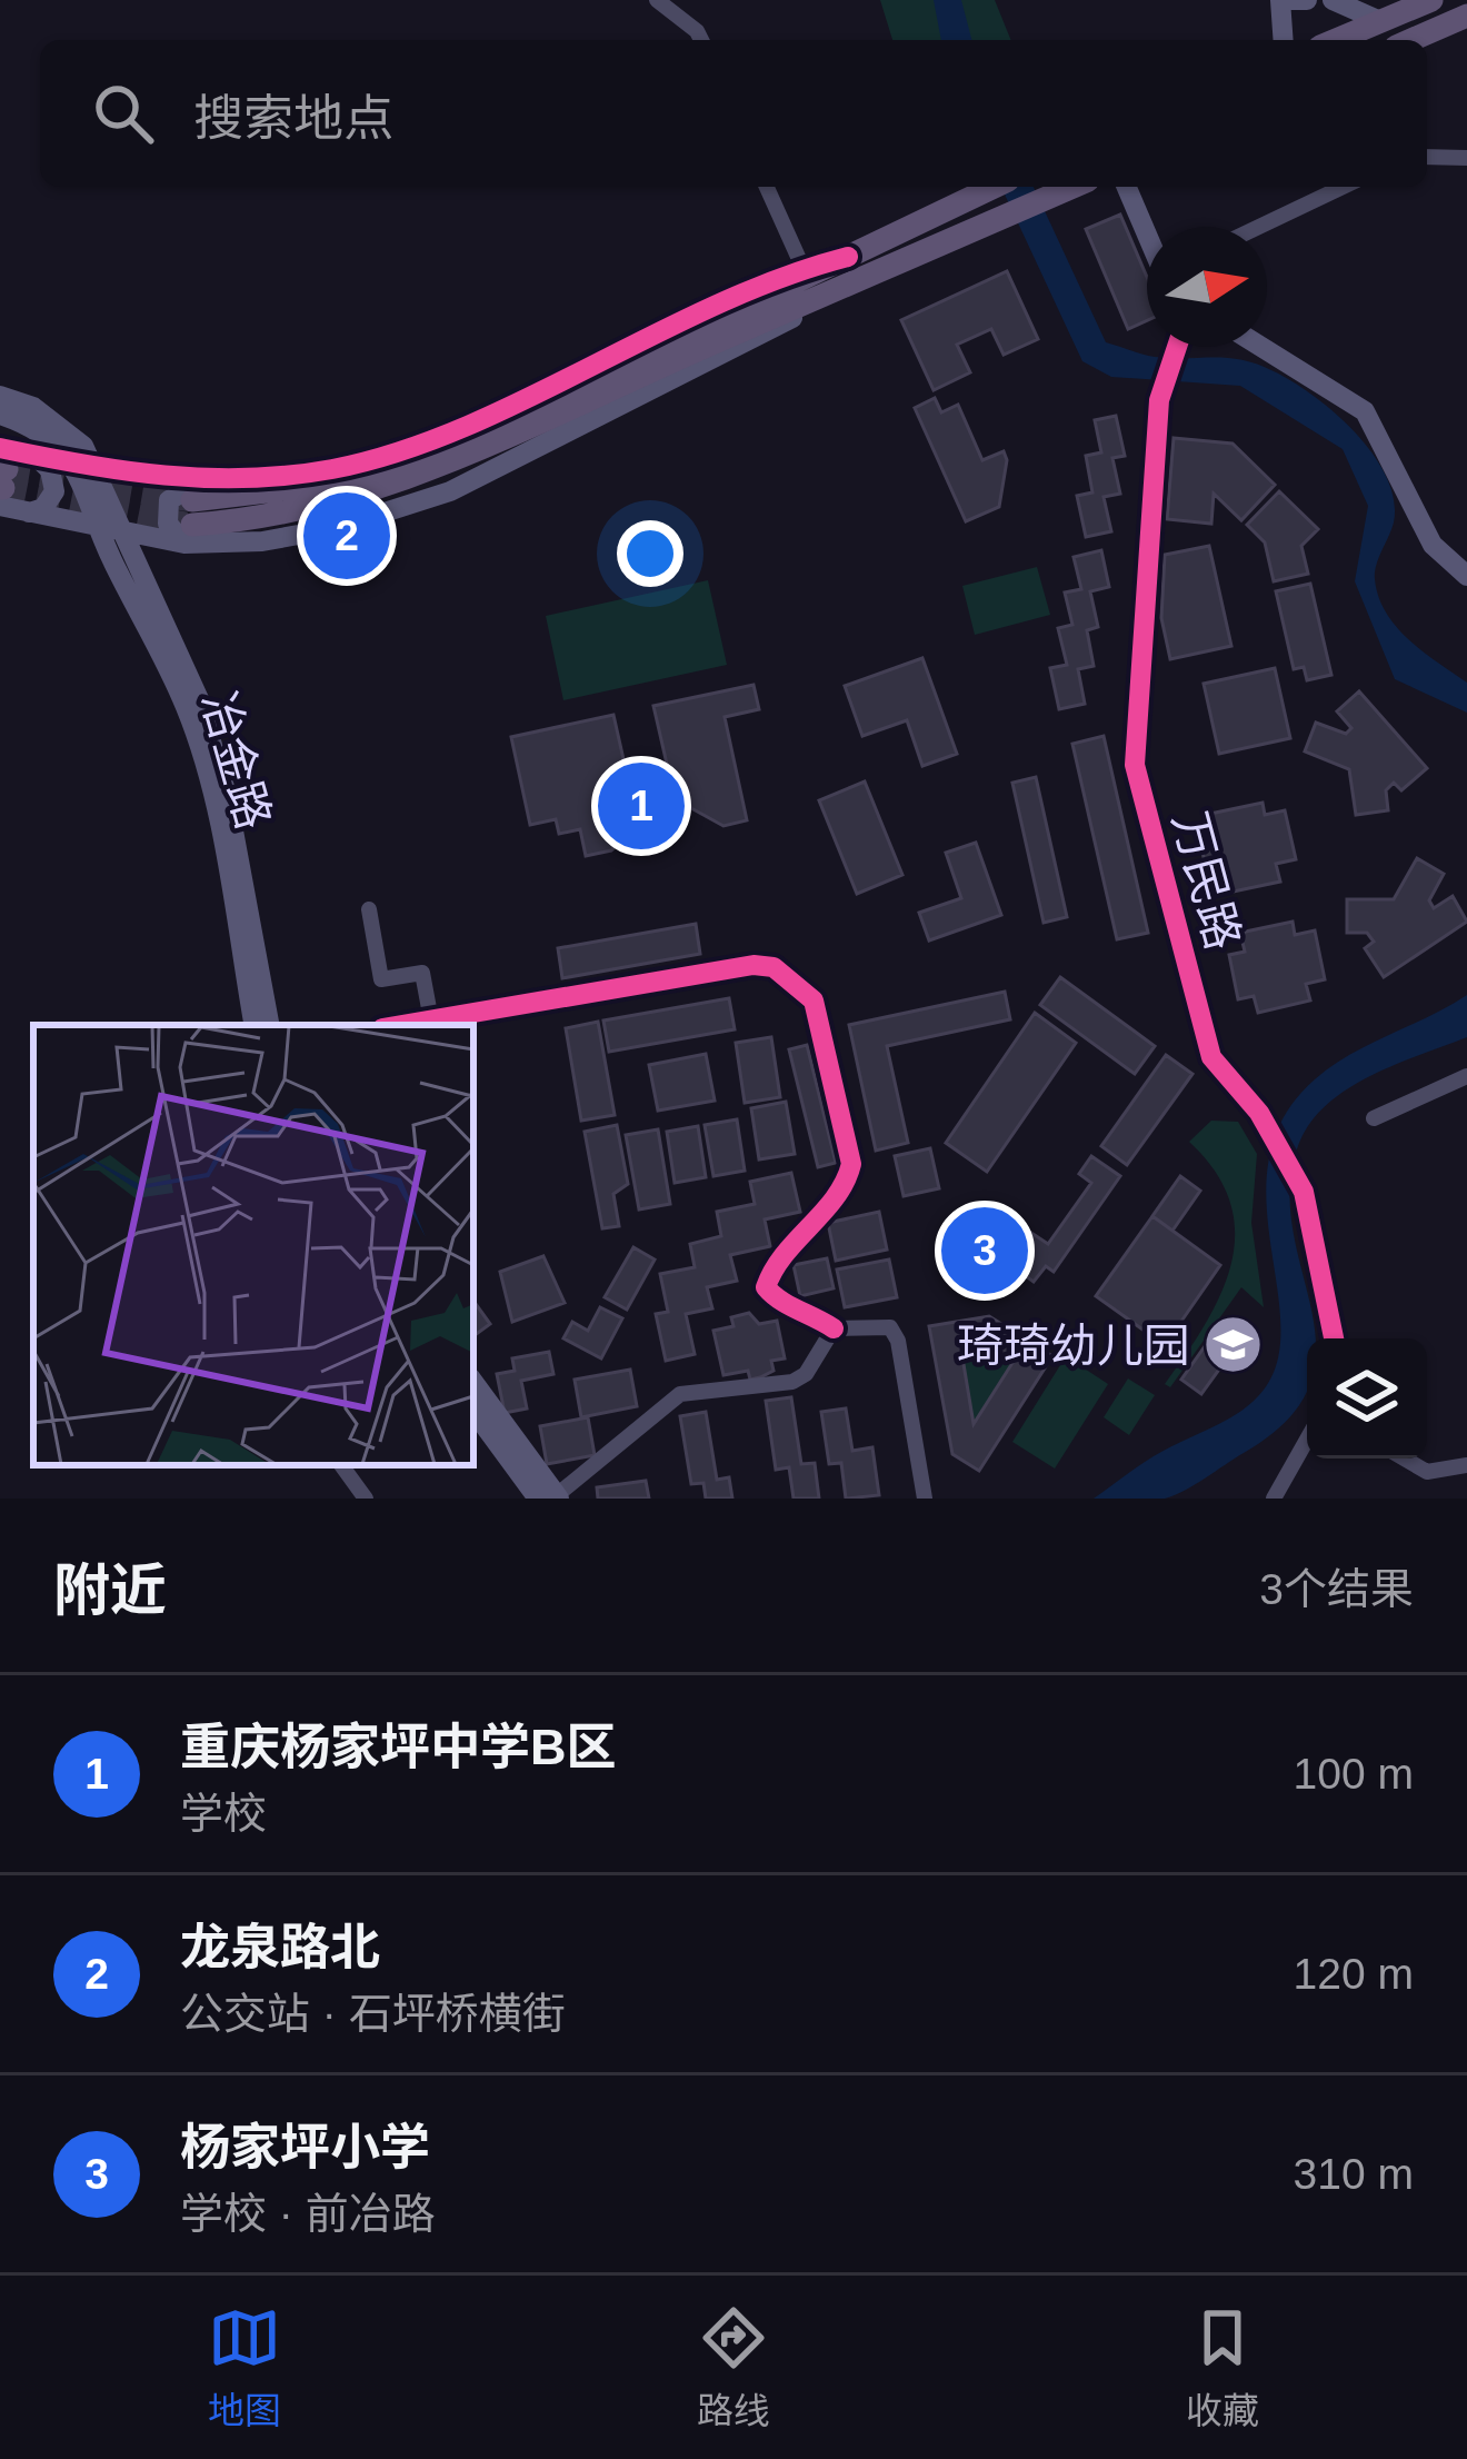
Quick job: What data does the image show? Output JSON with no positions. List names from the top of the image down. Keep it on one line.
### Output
{"streets":{"main road":["冶金路"],"street":["万民路"]},"places":{"school or university":["琦琦幼儿园"]},"north":"right","page":{"search":"搜索地点","pins":["2","1","3"],"heading":["附近","3个结果"],"list":[{"mark":"1","name":"重庆杨家坪中学B区","note":"学校","value":"100 m"},{"mark":"2","name":"龙泉路北","note":"公交站 · 石坪桥横街","value":"120 m"},{"mark":"3","name":"杨家坪小学","note":"学校 · 前冶路","value":"310 m"}],"nav":["地图","路线","收藏"]}}
